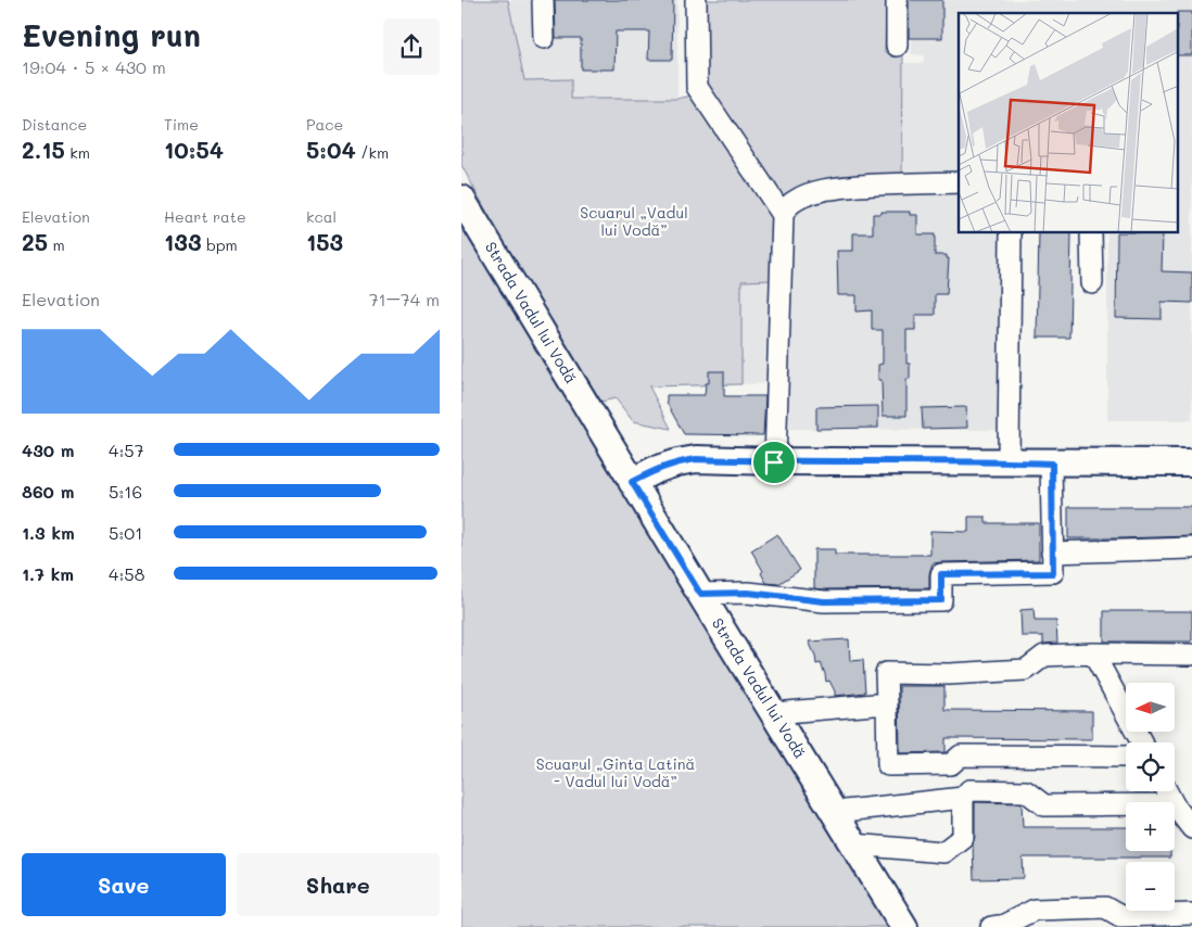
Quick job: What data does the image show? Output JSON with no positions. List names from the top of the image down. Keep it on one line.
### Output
{"streets":{"main road":["Strada Vadul lui Vodă"]},"parks":["Scuarul „Vadul lui Vodă”","Scuarul „Ginta Latină - Vadul lui Vodă”"],"north":"left","page":{"heading":["Evening run","19:04 · 5 × 430 m"],"stats":[["Distance","2.15 km"],["Time","10:54"],["Pace","5:04 /km"],["Elevation","25 m"],["Heart rate","133 bpm"],["kcal","153"]],"chart":["Elevation","71–74 m"],"list":[{"name":"430 m","note":"4:57"},{"name":"860 m","note":"5:16"},{"name":"1.3 km","note":"5:01"},{"name":"1.7 km","note":"4:58"}],"map_buttons":["+","−"],"buttons":["Save","Share"]}}
